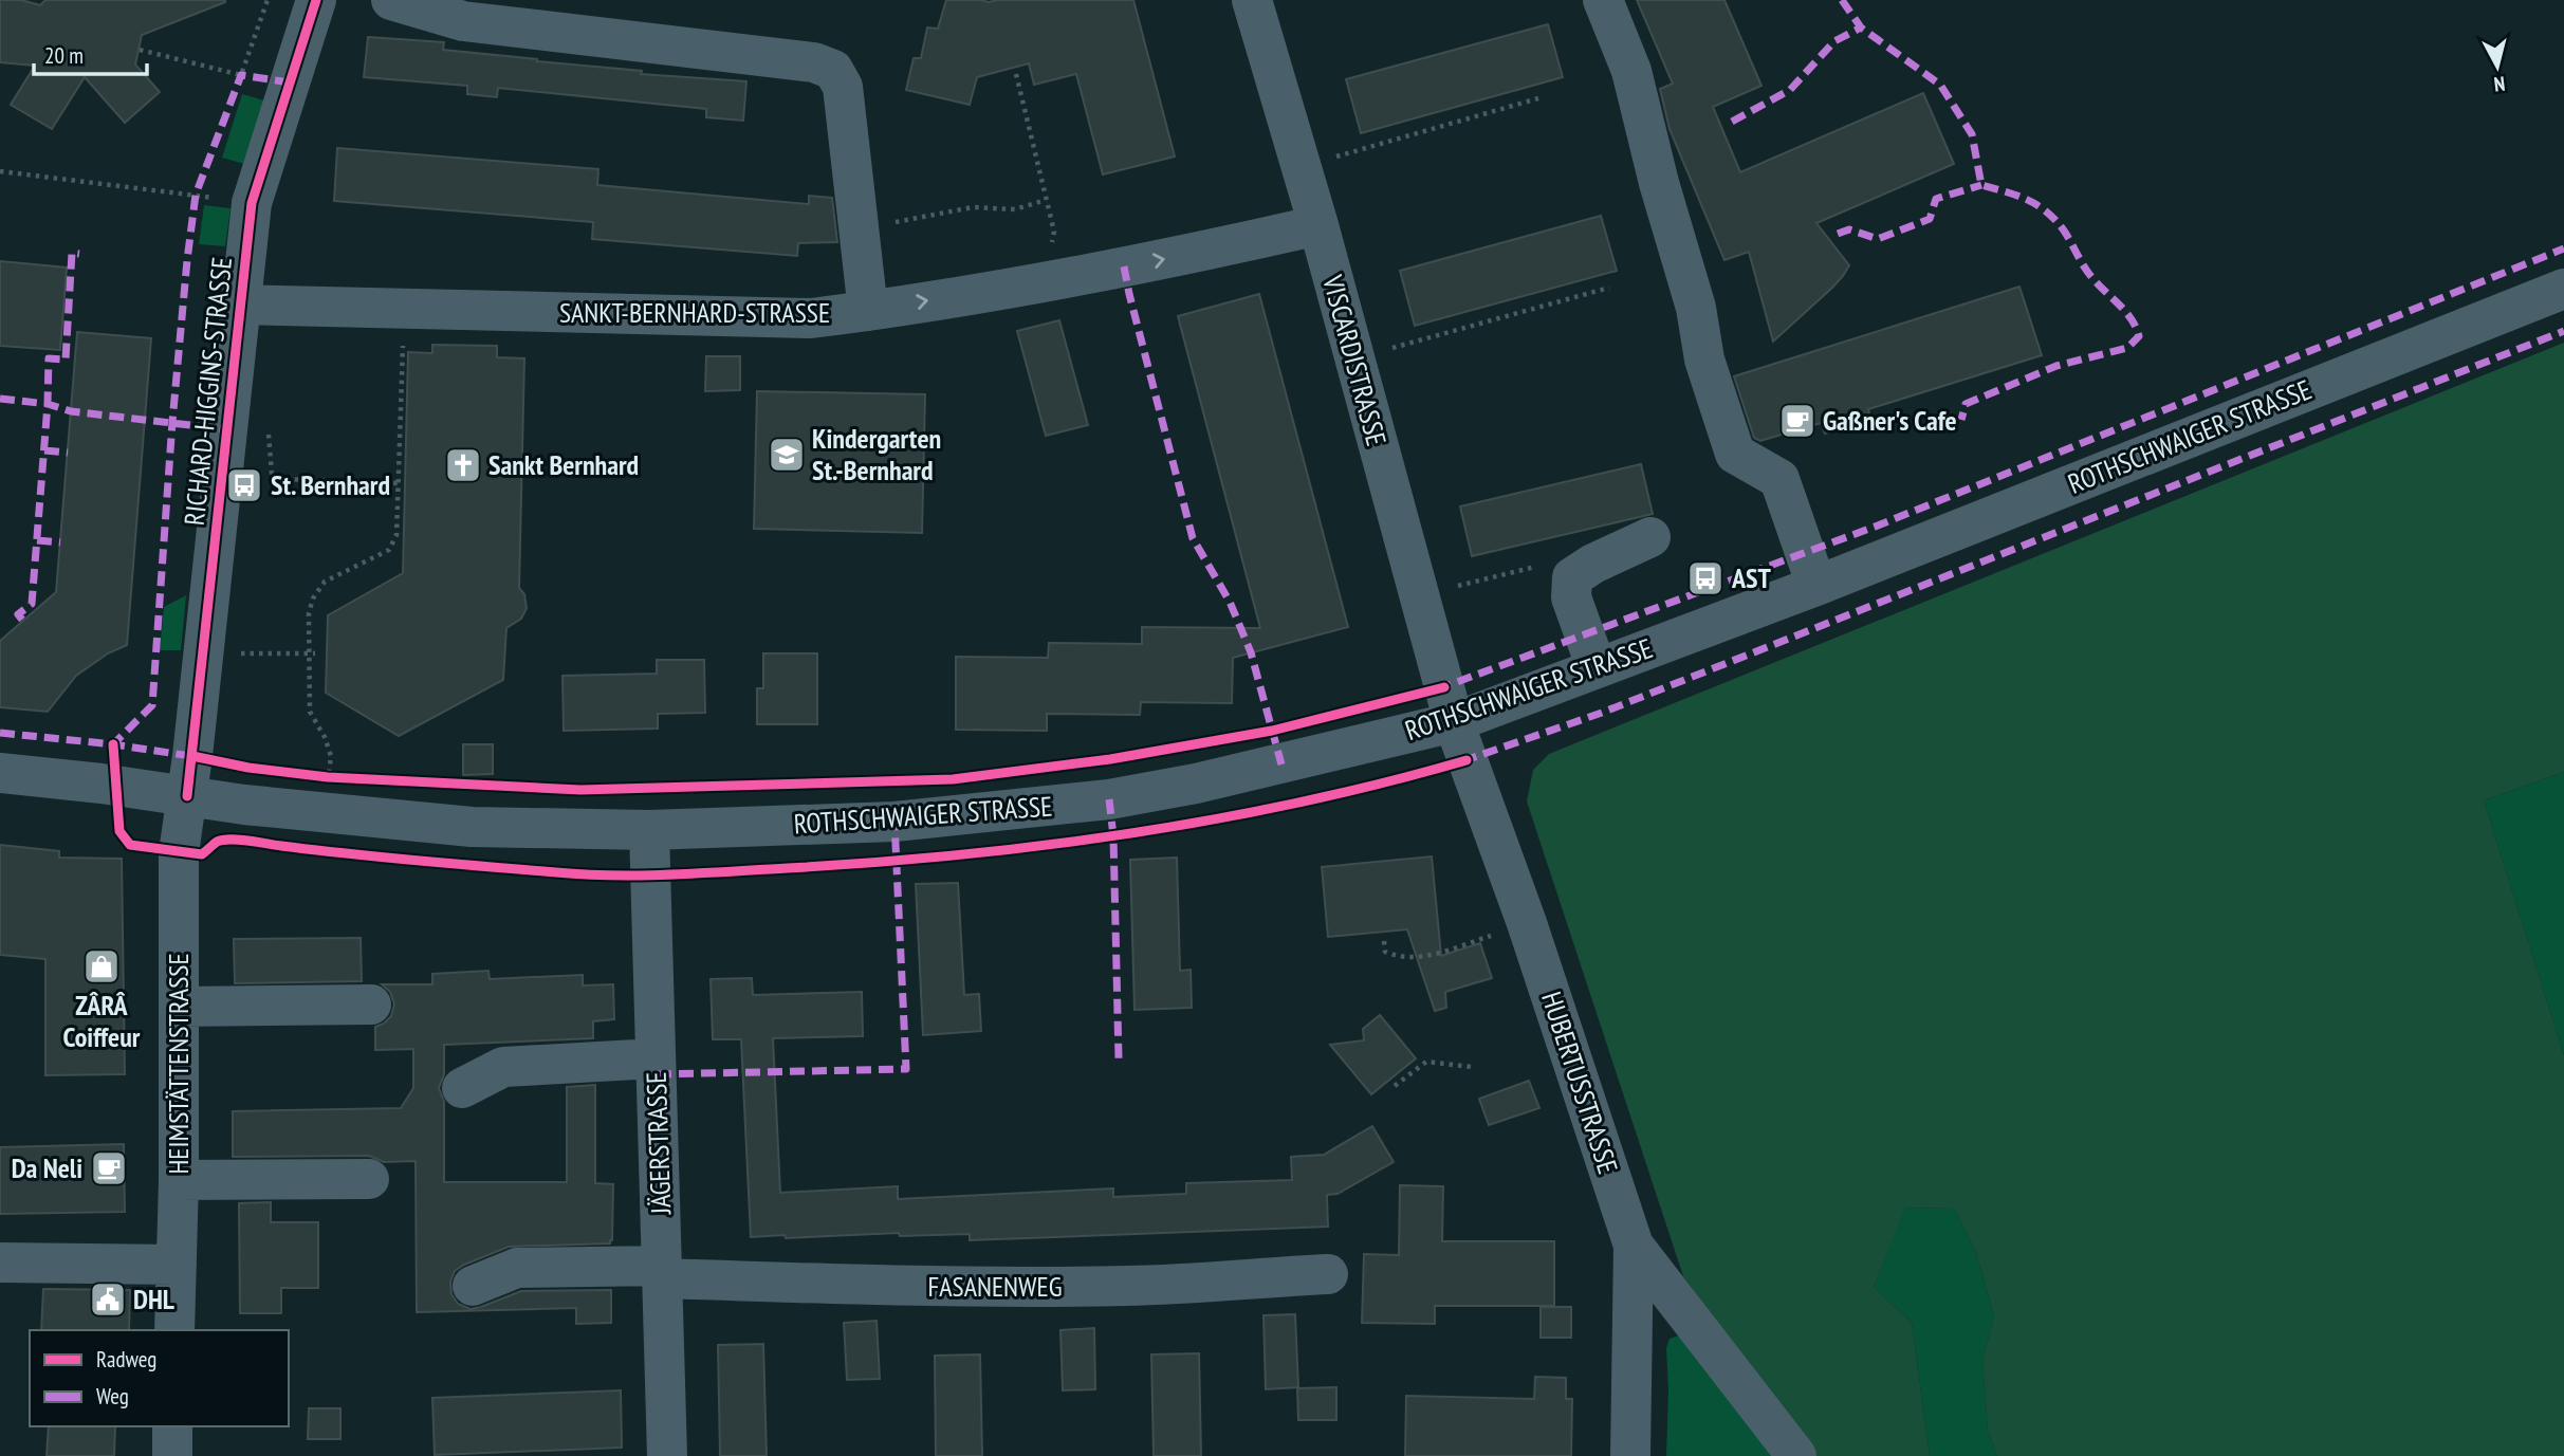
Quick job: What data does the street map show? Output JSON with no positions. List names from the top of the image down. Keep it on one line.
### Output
{"streets":{"street":["SANKT-BERNHARD-STRASSE","VISCARDISTRASSE","RICHARD-HIGGINS-STRASSE","ROTHSCHWAIGER STRASSE","HEIMSTÄTTENSTRASSE","HUBERTUSSTRASSE","JÄGERSTRASSE","FASANENWEG"]},"crossings":[["SANKT-BERNHARD-STRASSE","VISCARDISTRASSE"],["SANKT-BERNHARD-STRASSE","RICHARD-HIGGINS-STRASSE"],["VISCARDISTRASSE","ROTHSCHWAIGER STRASSE"],["VISCARDISTRASSE","HUBERTUSSTRASSE"],["RICHARD-HIGGINS-STRASSE","ROTHSCHWAIGER STRASSE"],["RICHARD-HIGGINS-STRASSE","HEIMSTÄTTENSTRASSE"],["ROTHSCHWAIGER STRASSE","HEIMSTÄTTENSTRASSE"],["ROTHSCHWAIGER STRASSE","HUBERTUSSTRASSE"],["ROTHSCHWAIGER STRASSE","JÄGERSTRASSE"],["JÄGERSTRASSE","FASANENWEG"]],"one_way":["SANKT-BERNHARD-STRASSE"],"places":{"cafe":["Gaßner's Cafe","Da Neli"],"school or university":["Kindergarten St.-Bernhard"],"church":["Sankt Bernhard"],"bus stop":["St. Bernhard","AST"],"shop":["ZÂRÂ Coiffeur"],"public building":["DHL"]},"legend":["Radweg","Weg"],"scale_bar":"20 m","north":"bottom"}
